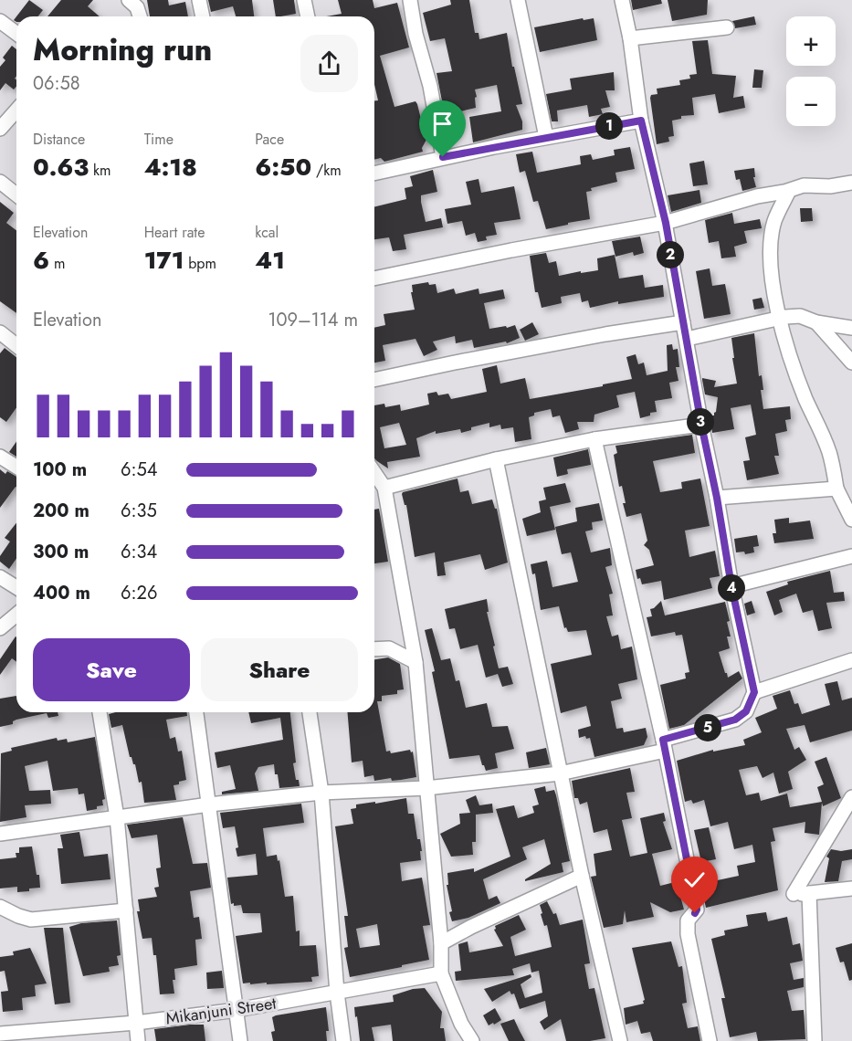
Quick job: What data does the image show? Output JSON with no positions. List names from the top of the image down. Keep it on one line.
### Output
{"streets":{"street":["Mikanjuni Street"]},"page":{"map_buttons":["+","−"],"heading":["Morning run","06:58"],"stats":[["Distance","0.63 km"],["Time","4:18"],["Pace","6:50 /km"],["Elevation","6 m"],["Heart rate","171 bpm"],["kcal","41"]],"pins":["1","2","3","4","5"],"chart":["Elevation","109–114 m"],"list":[{"name":"100 m","note":"6:54"},{"name":"200 m","note":"6:35"},{"name":"300 m","note":"6:34"},{"name":"400 m","note":"6:26"}],"buttons":["Save","Share"]}}
